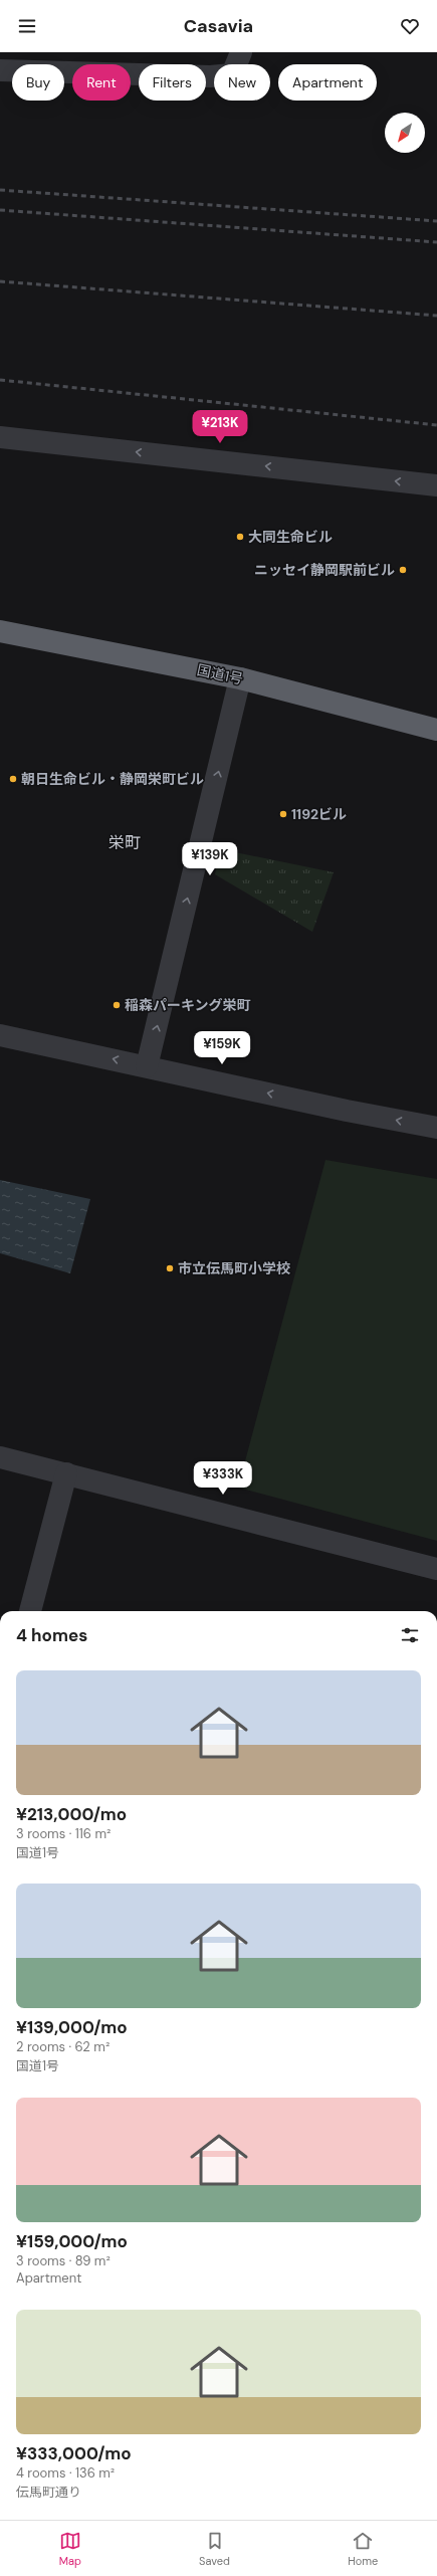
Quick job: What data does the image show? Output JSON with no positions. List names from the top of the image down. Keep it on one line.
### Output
{"streets":{"highway":["国道1号"]},"districts":["栄町"],"places":["大同生命ビル","ニッセイ静岡駅前ビル","朝日生命ビル・静岡栄町ビル","1192ビル","稲森パーキング栄町","市立伝馬町小学校"],"north":"bottom left","page":{"header":"Casavia","chip":["Buy","Rent","Filters","New","Apartment"],"price":["¥213K","¥139K","¥159K","¥333K"],"heading":"4 homes","list":[{"name":"¥213,000/mo","note":"3 rooms · 116 m² · 国道1号"},{"name":"¥139,000/mo","note":"2 rooms · 62 m² · 国道1号"},{"name":"¥159,000/mo","note":"3 rooms · 89 m² · Apartment"},{"name":"¥333,000/mo","note":"4 rooms · 136 m² · 伝馬町通り"}],"tabs":["Map","Saved","Home"]}}
